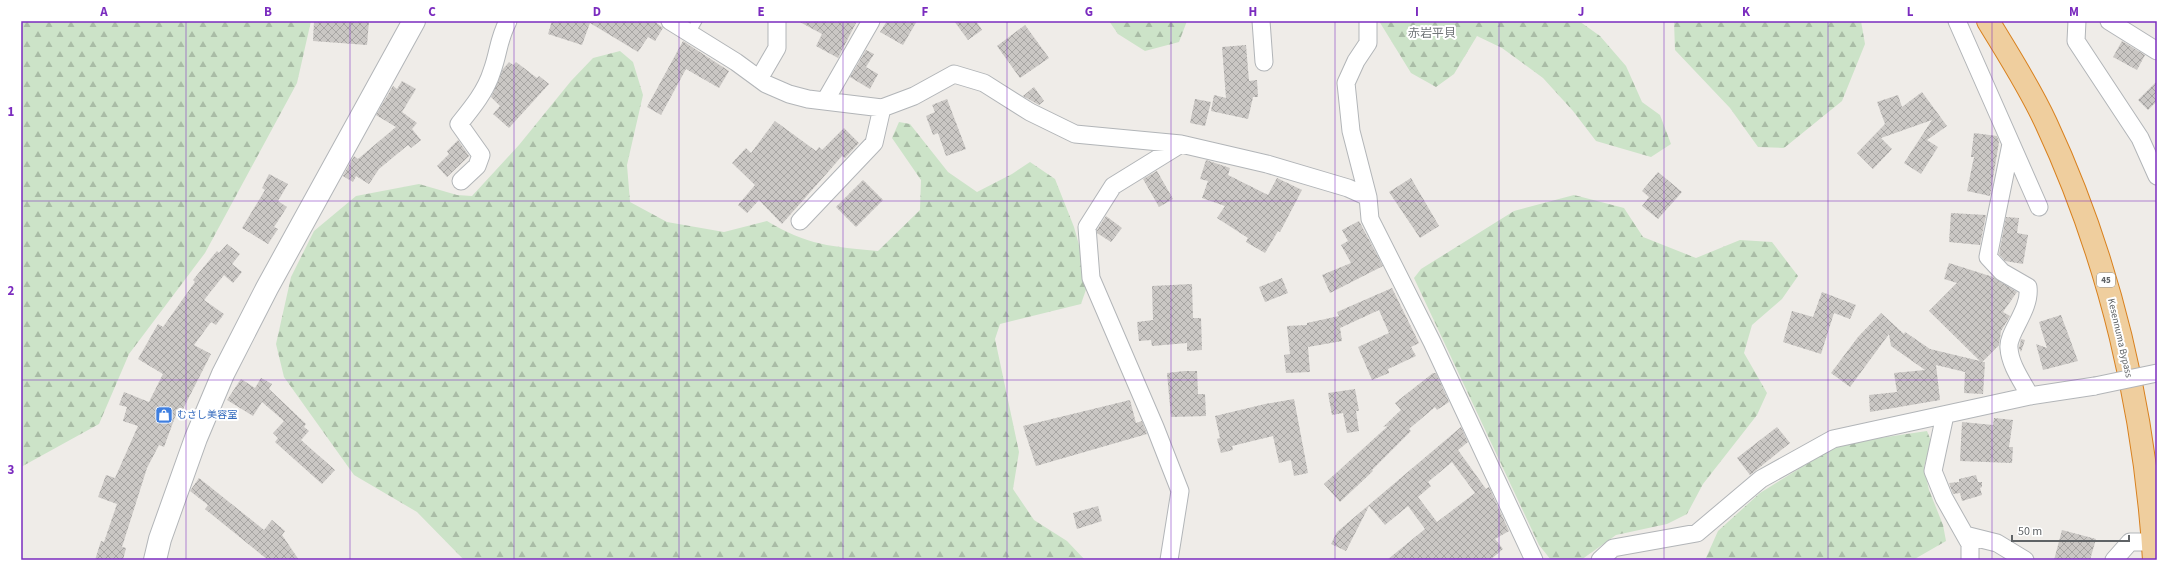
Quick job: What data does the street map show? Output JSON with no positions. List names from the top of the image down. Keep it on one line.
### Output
{"streets":{"highway":["45","Kesennuma Bypass"]},"districts":["赤岩平貝"],"places":{"shop":["むさし美容室"]},"scale_bar":"50 m","grid":{"columns":["A","B","C","D","E","F","G","H","I","J","K","L","M"],"rows":["1","2","3"]}}
